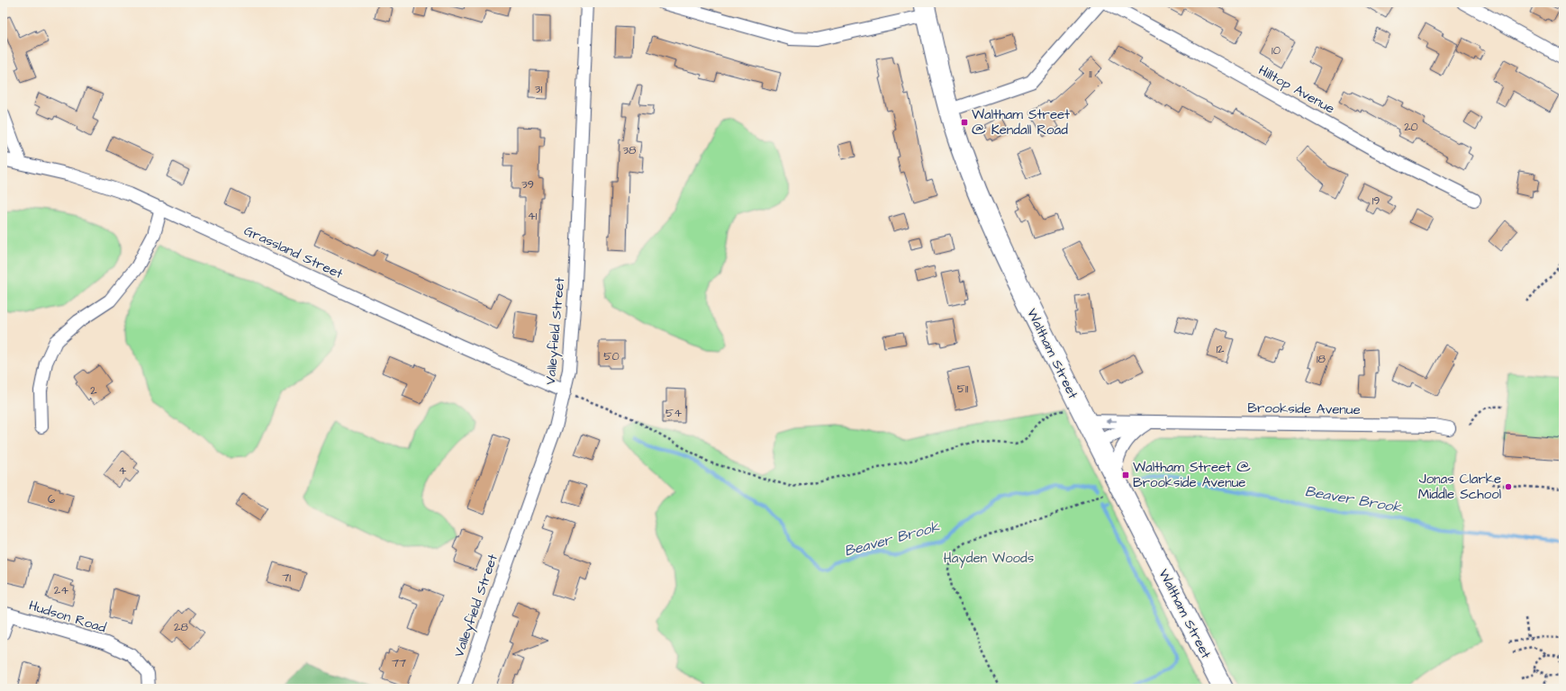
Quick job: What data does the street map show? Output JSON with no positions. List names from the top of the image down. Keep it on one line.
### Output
{"streets":{"main road":["Waltham Street"],"street":["Hilltop Avenue","Grassland Street","Valleyfield Street","Brookside Avenue","Hudson Road"]},"crossings":[["Grassland Street","Valleyfield Street"],["Waltham Street","Brookside Avenue"]],"water":["Beaver Brook"],"parks":["Hayden Woods"],"places":{"transit":["Waltham Street @ Kendall Road","Waltham Street @ Brookside Avenue"],"other":["Jonas Clarke Middle School"]},"house_numbers":["10","11","31","20","38","39","19","41","12","50","18","511","2","54","4","6","71","24","28","77"]}
